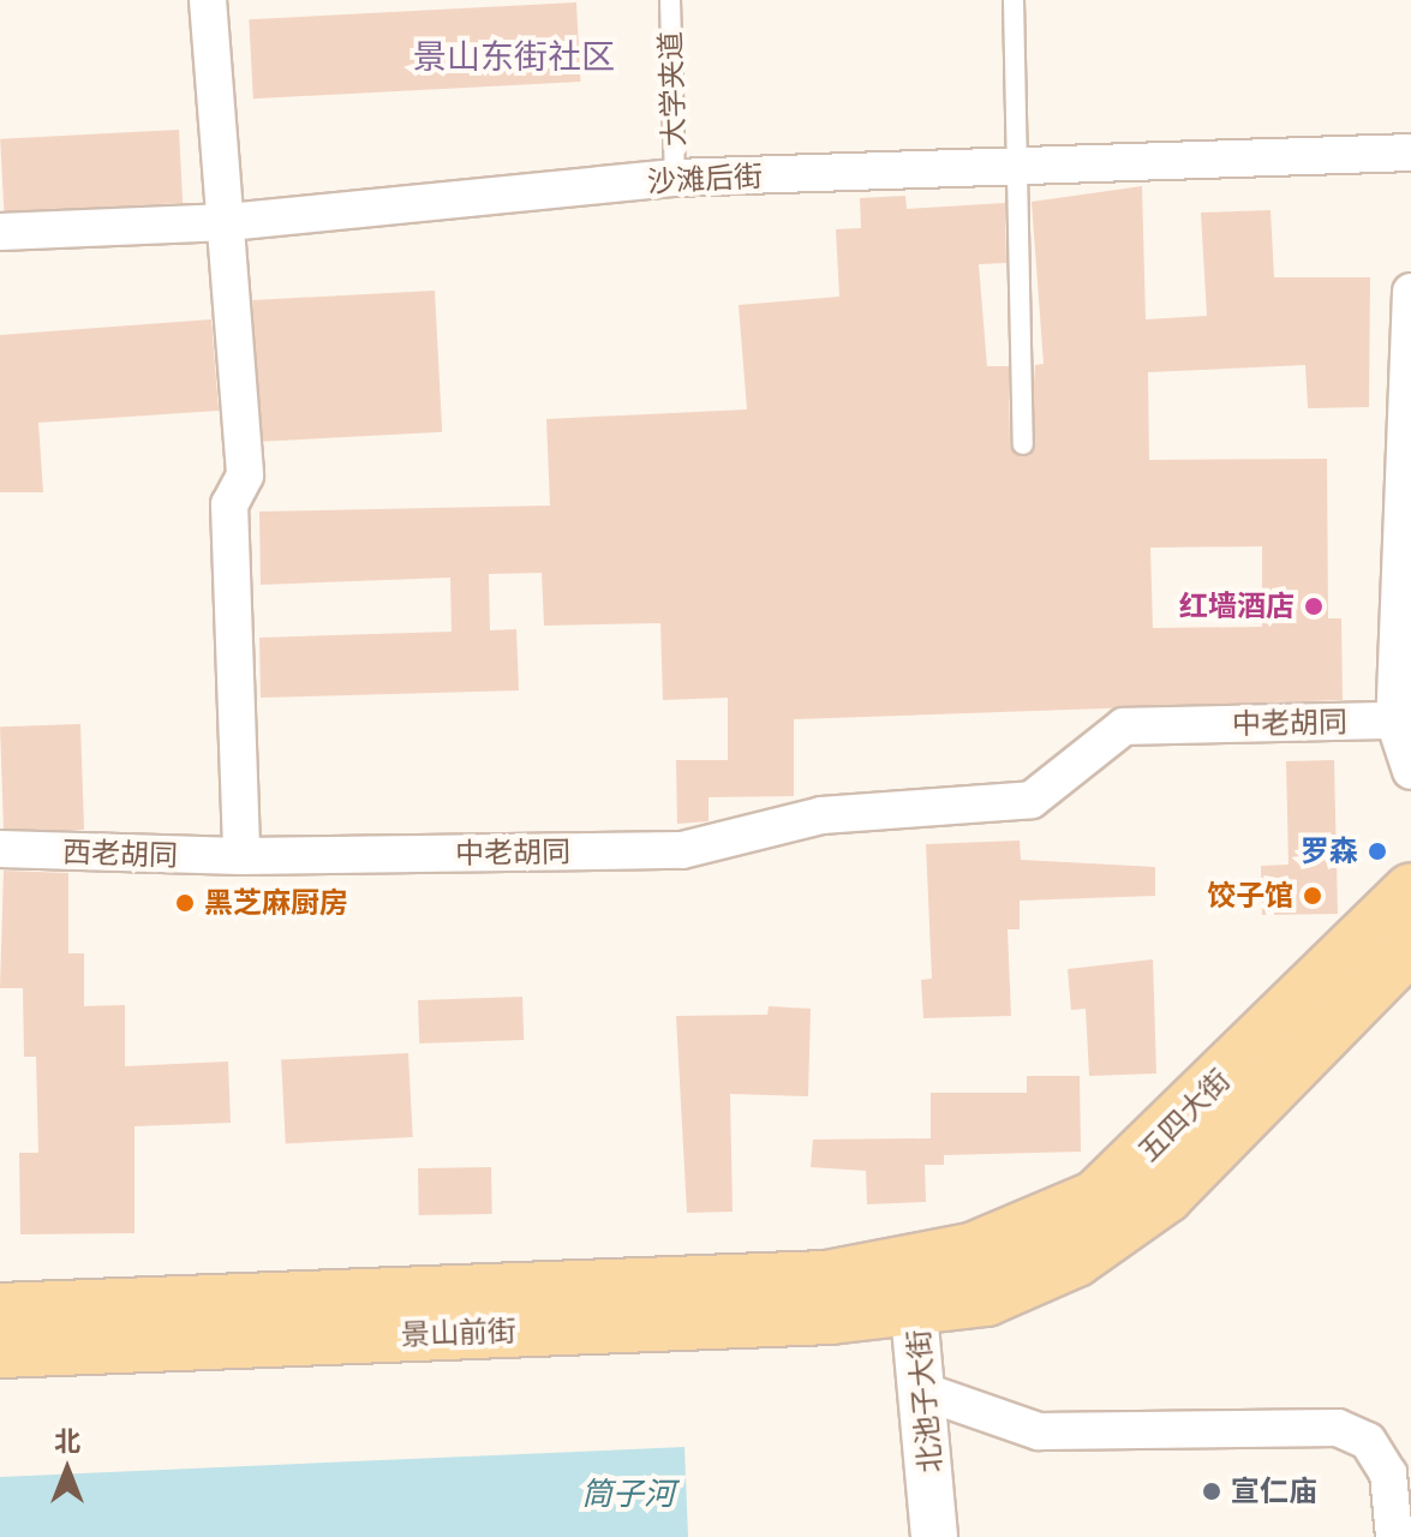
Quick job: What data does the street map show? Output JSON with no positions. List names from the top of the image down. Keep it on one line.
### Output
{"streets":{"main road":["五四大街","景山前街"],"street":["沙滩后街","中老胡同","西老胡同","北池子大街"],"lane":["大学夹道"]},"crossings":[["大学夹道","沙滩后街"],["中老胡同","西老胡同"],["五四大街","景山前街"],["五四大街","北池子大街"],["景山前街","北池子大街"]],"districts":["景山东街社区"],"water":["筒子河"],"places":["红墙酒店","罗森","饺子馆","黑芝麻厨房","宣仁庙"],"north":"top"}
